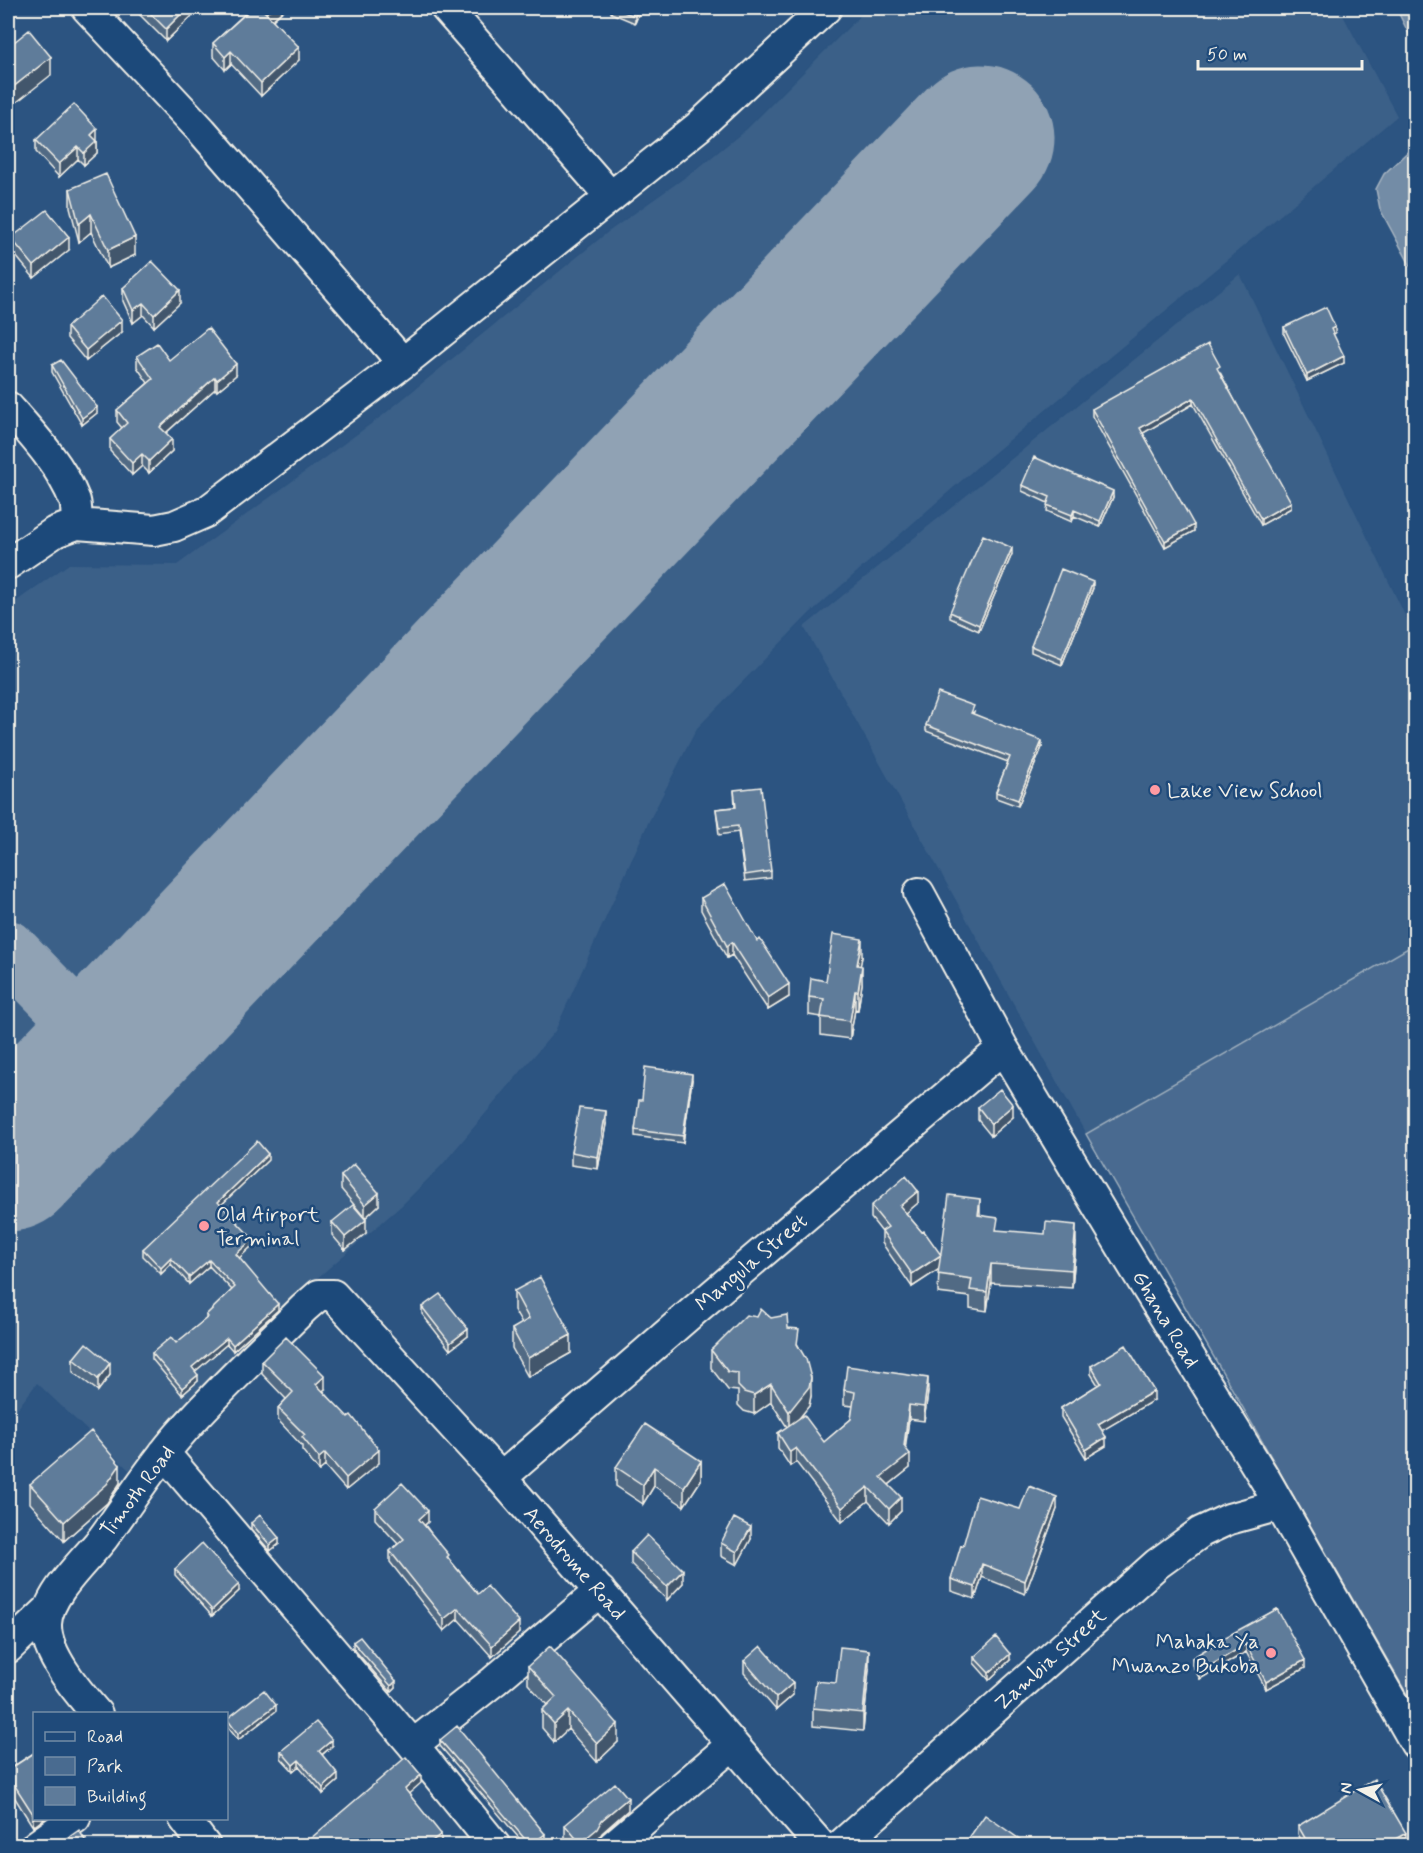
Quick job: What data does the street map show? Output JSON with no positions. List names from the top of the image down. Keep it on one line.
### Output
{"streets":{"street":["Mangula Street","Ghana Road","Timoth Road","Aerodrome Road","Zambia Street"]},"crossings":[["Mangula Street","Ghana Road"],["Mangula Street","Aerodrome Road"],["Ghana Road","Zambia Street"],["Timoth Road","Aerodrome Road"]],"places":["Lake View School","Old Airport Terminal","Mahaka Ya Mwanzo Bukoba"],"legend":["Road","Park","Building"],"scale_bar":"50 m","north":"left"}
